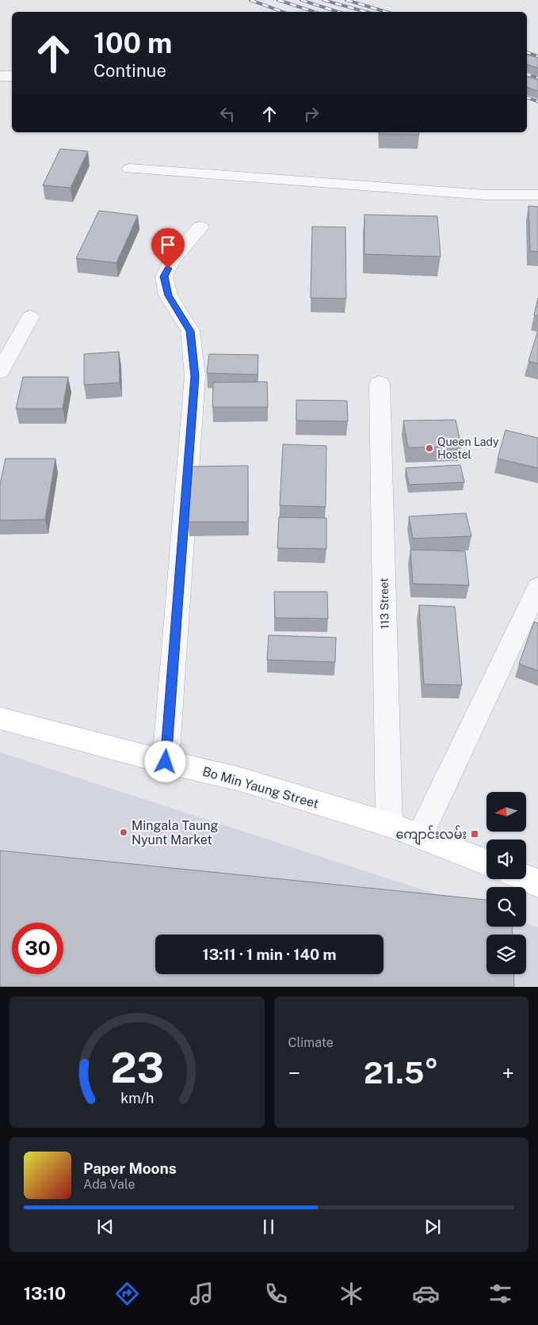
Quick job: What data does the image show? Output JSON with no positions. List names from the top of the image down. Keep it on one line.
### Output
{"streets":{"main road":["Bo Min Yaung Street"],"street":["113 Street"]},"crossings":[["113 Street","Bo Min Yaung Street"]],"places":{"other":["Queen Lady Hostel","Mingala Taung Nyunt Market"],"transit":["ကျောင်းလမ်း"]},"north":"left","page":{"turn":["100 m","Continue"],"limit":"30","trip":"13:11 · 1 min · 140 m","tile":"Climate","heat":["−","21.5°","+"],"song":["Paper Moons","Ada Vale"],"tabs":"13:10","gauge":["23","km/h"]}}
